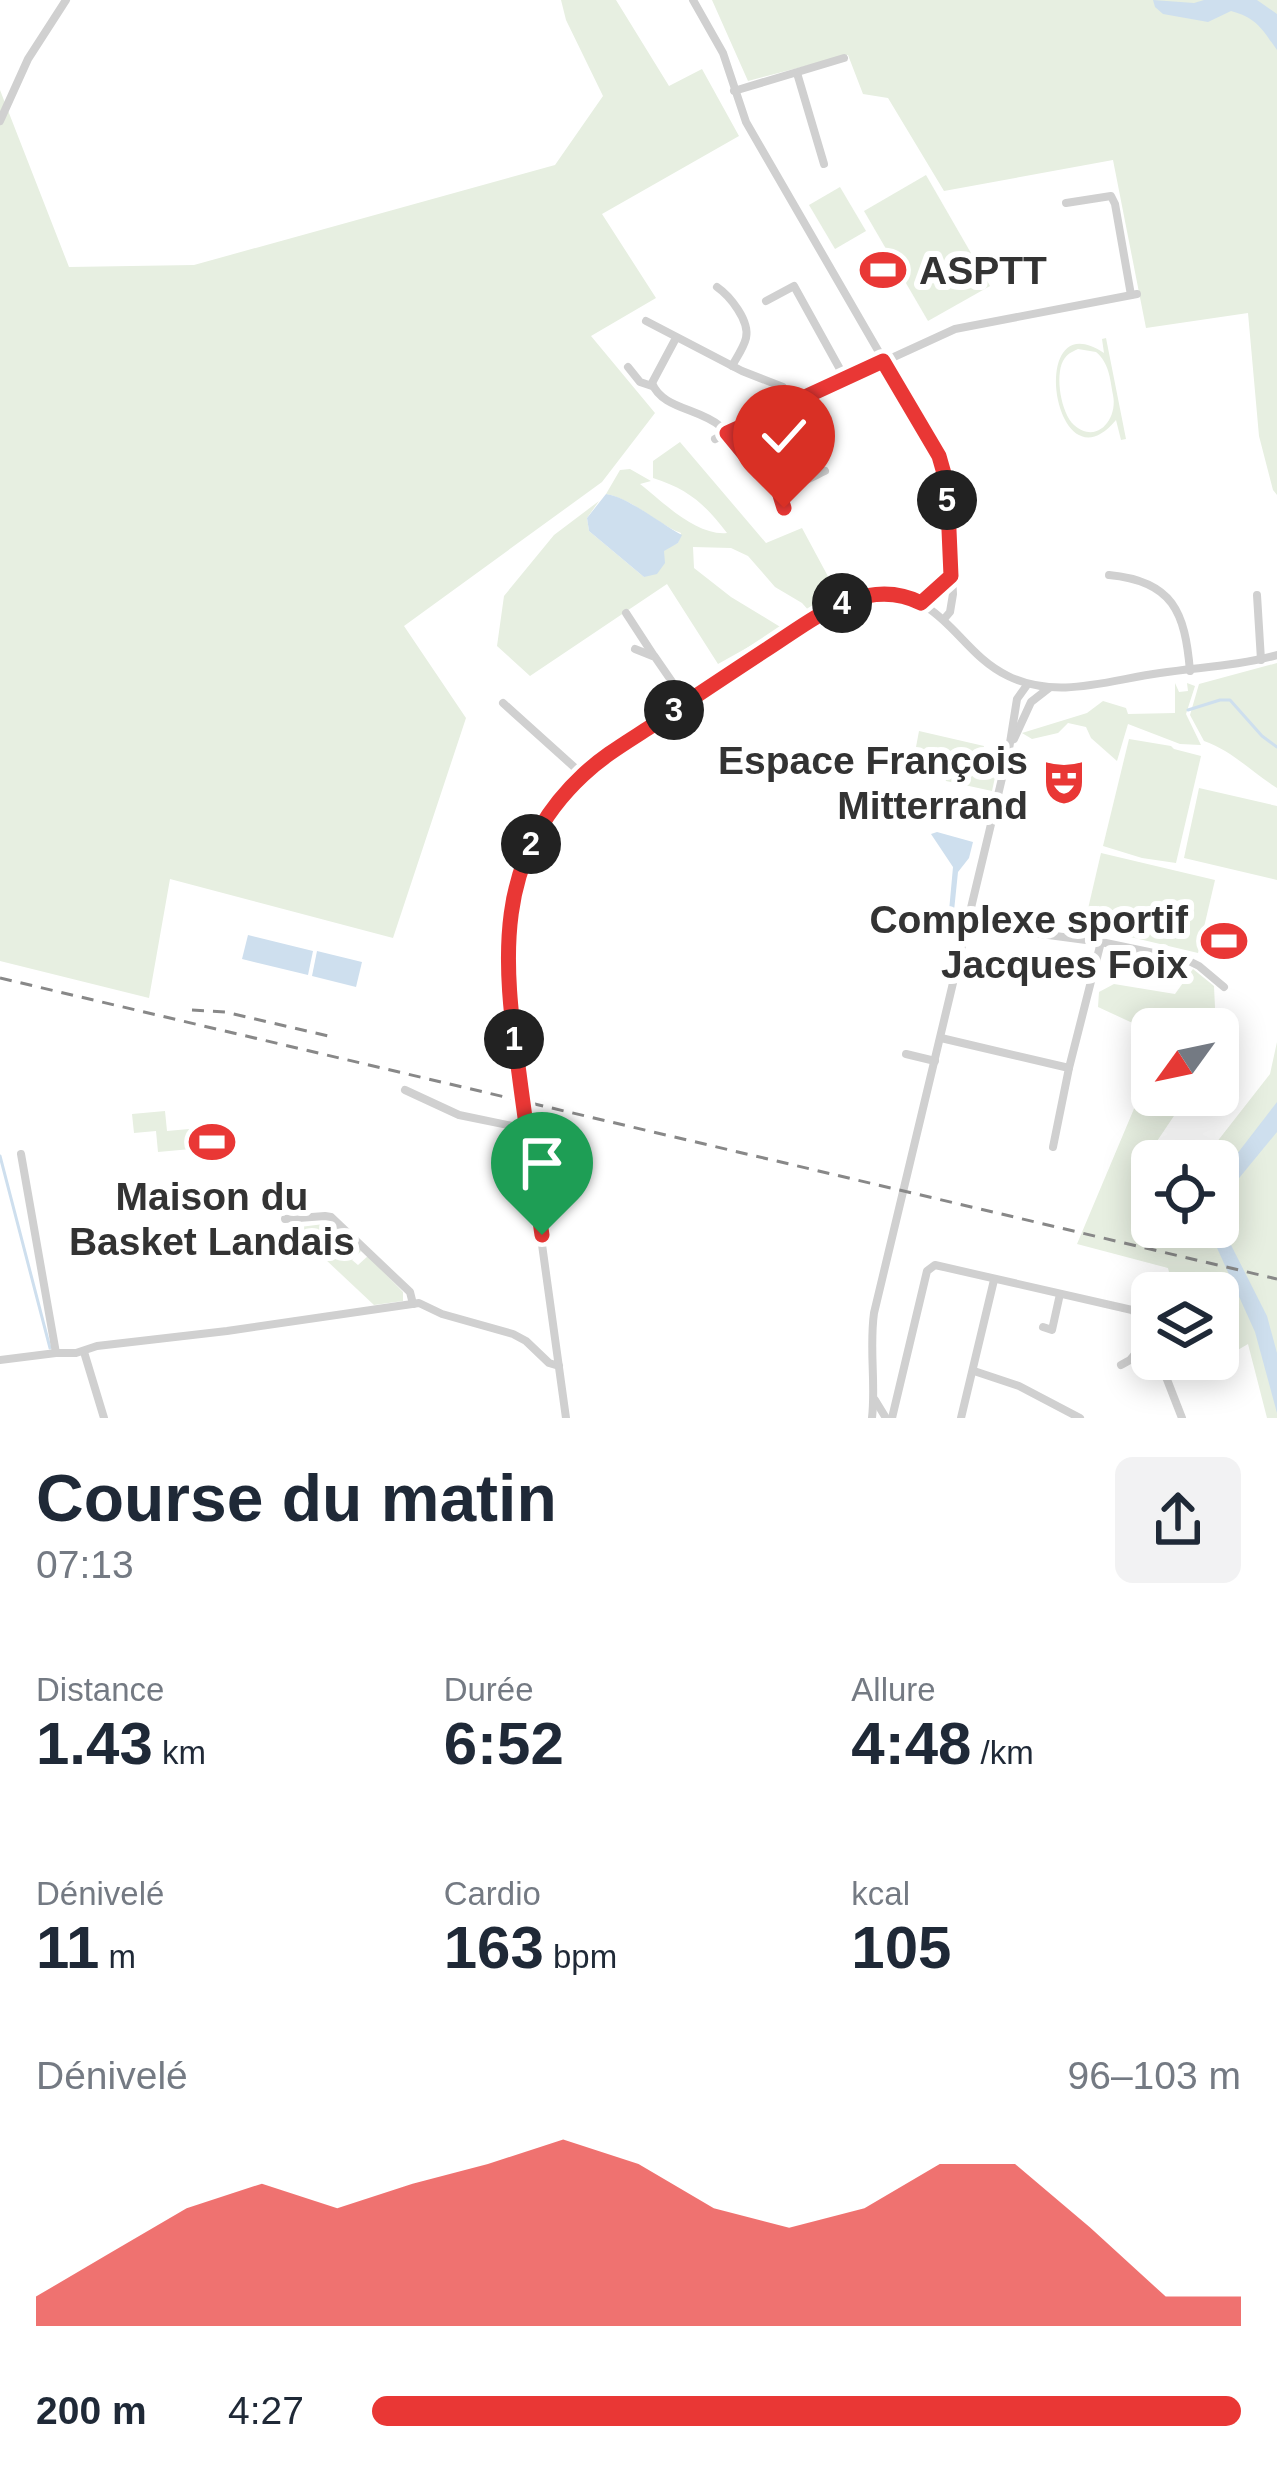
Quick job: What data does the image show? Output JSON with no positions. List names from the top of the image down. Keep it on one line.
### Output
{"places":{"sports":["ASPTT","Complexe sportif Jacques Foix","Maison du Basket Landais"],"theatre":["Espace François Mitterrand"]},"north":"bottom left","page":{"pins":["5","4","3","2","1"],"heading":["Course du matin","07:13"],"stats":[["Distance","1.43 km"],["Durée","6:52"],["Allure","4:48 /km"],["Dénivelé","11 m"],["Cardio","163 bpm"],["kcal","105"]],"chart":["Dénivelé","96–103 m"],"list":[{"name":"200 m","note":"4:27"}]}}
